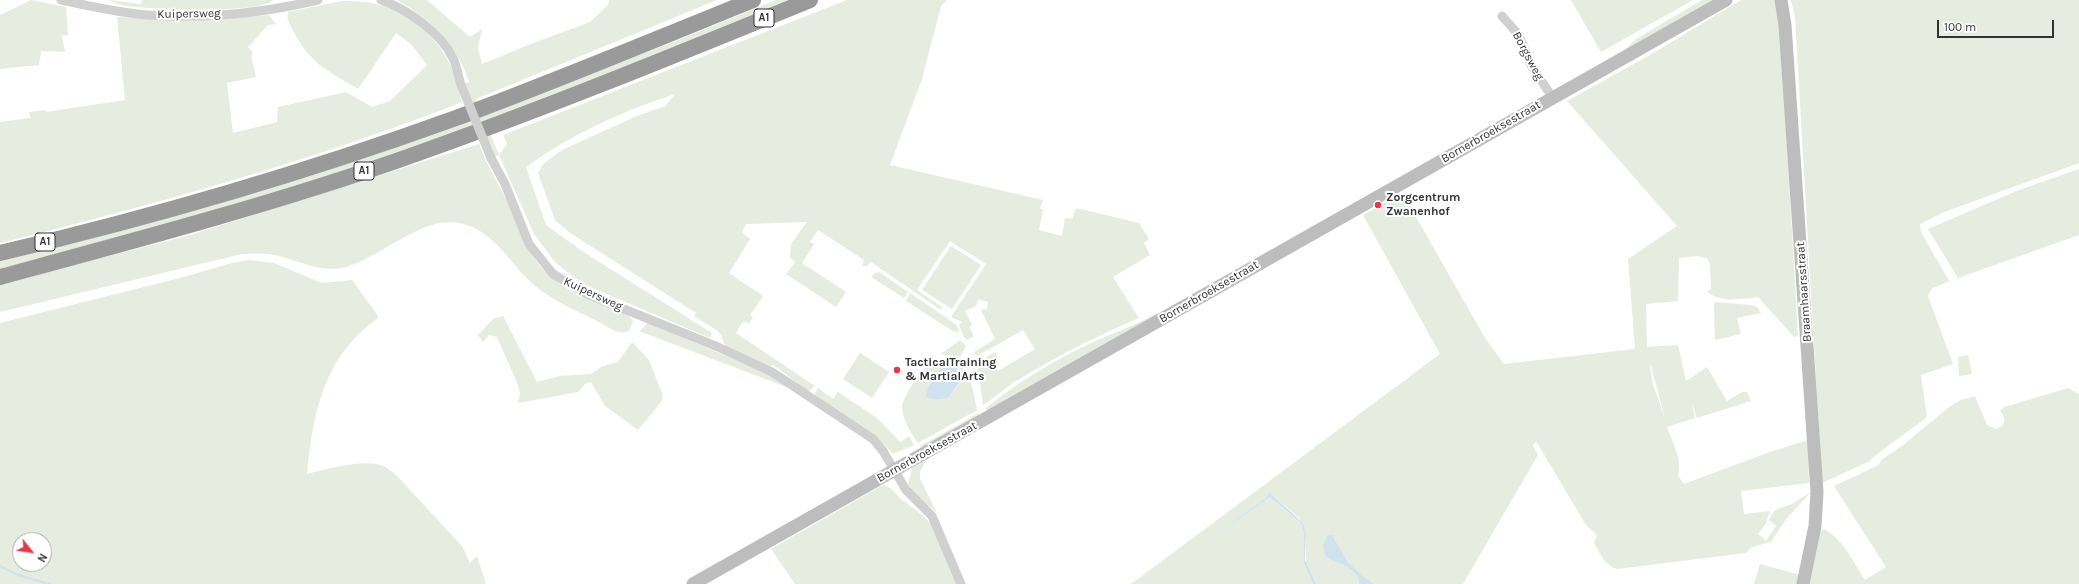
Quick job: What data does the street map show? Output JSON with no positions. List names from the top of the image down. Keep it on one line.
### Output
{"streets":{"highway":["A1"],"main road":["Bornerbroeksestraat","Braamhaarsstraat"],"street":["Kuipersweg","Borgsweg"]},"crossings":[["Kuipersweg","Bornerbroeksestraat"],["Borgsweg","Bornerbroeksestraat"]],"places":["Zorgcentrum Zwanenhof","TacticalTraining & MartialArts"],"scale_bar":"100 m","north":"bottom right"}
